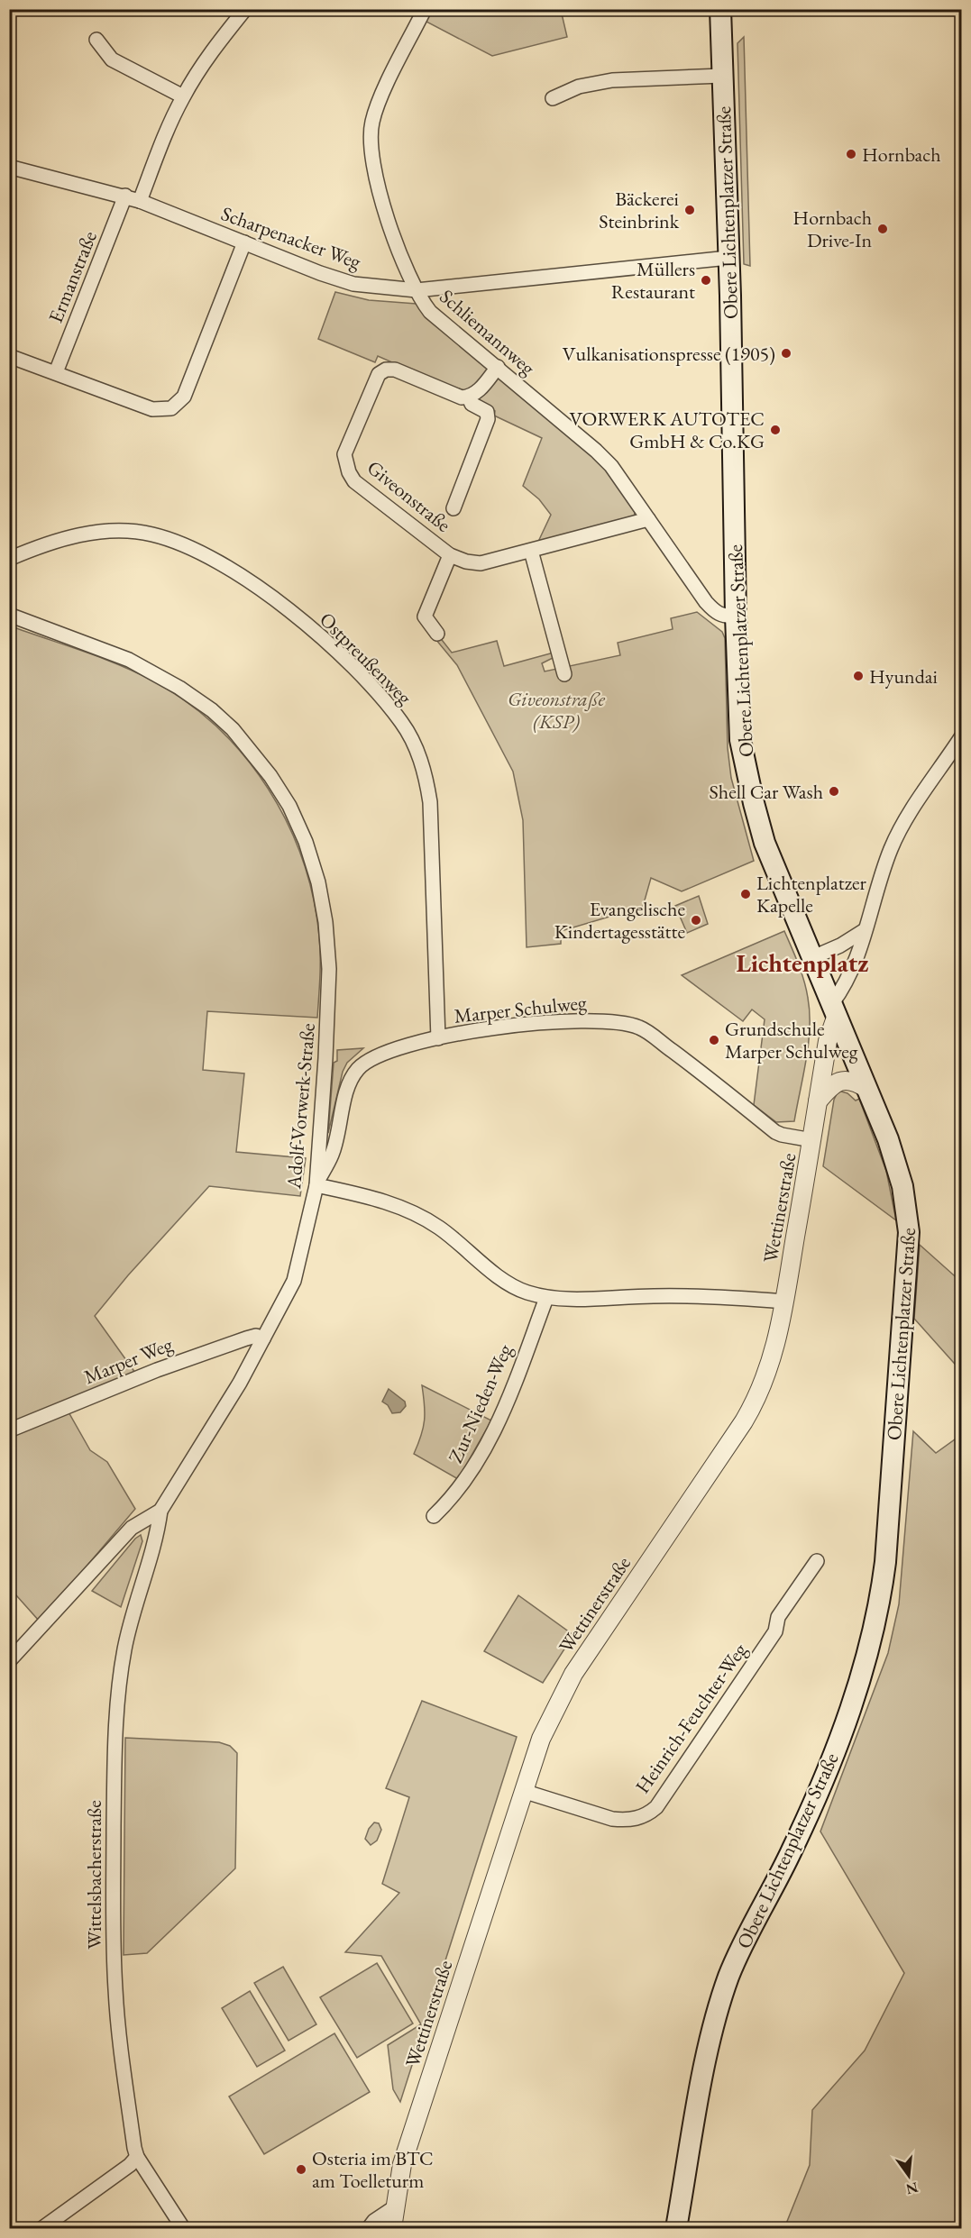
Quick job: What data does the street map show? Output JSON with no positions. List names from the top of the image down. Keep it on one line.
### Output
{"streets":{"main road":["Obere Lichtenplatzer Straße"],"street":["Scharpenacker Weg","Ermanstraße","Schliemannweg","Giveonstraße","Ostpreußenweg","Marper Schulweg","Adolf-Vorwerk-Straße","Wettinerstraße","Marper Weg","Zur-Nieden-Weg","Heinrich-Feuchter-Weg","Wittelsbacherstraße"]},"crossings":[["Obere Lichtenplatzer Straße","Scharpenacker Weg"],["Obere Lichtenplatzer Straße","Schliemannweg"],["Obere Lichtenplatzer Straße","Wettinerstraße"],["Scharpenacker Weg","Ermanstraße"],["Scharpenacker Weg","Schliemannweg"],["Schliemannweg","Giveonstraße"],["Ostpreußenweg","Marper Schulweg"],["Marper Schulweg","Adolf-Vorwerk-Straße"],["Marper Schulweg","Wettinerstraße"],["Adolf-Vorwerk-Straße","Marper Weg"],["Adolf-Vorwerk-Straße","Wittelsbacherstraße"],["Wettinerstraße","Heinrich-Feuchter-Weg"]],"districts":["Lichtenplatz"],"parks":["Giveonstraße (KSP)"],"places":["Hornbach","Bäckerei Steinbrink","Hornbach Drive-In","Müllers Restaurant","Vulkanisationspresse (1905)","VORWERK AUTOTEC GmbH & Co.KG","Hyundai","Shell Car Wash","Lichtenplatzer Kapelle","Evangelische Kindertagesstätte","Grundschule Marper Schulweg","Osteria im BTC am Toelleturm"],"north":"bottom"}
